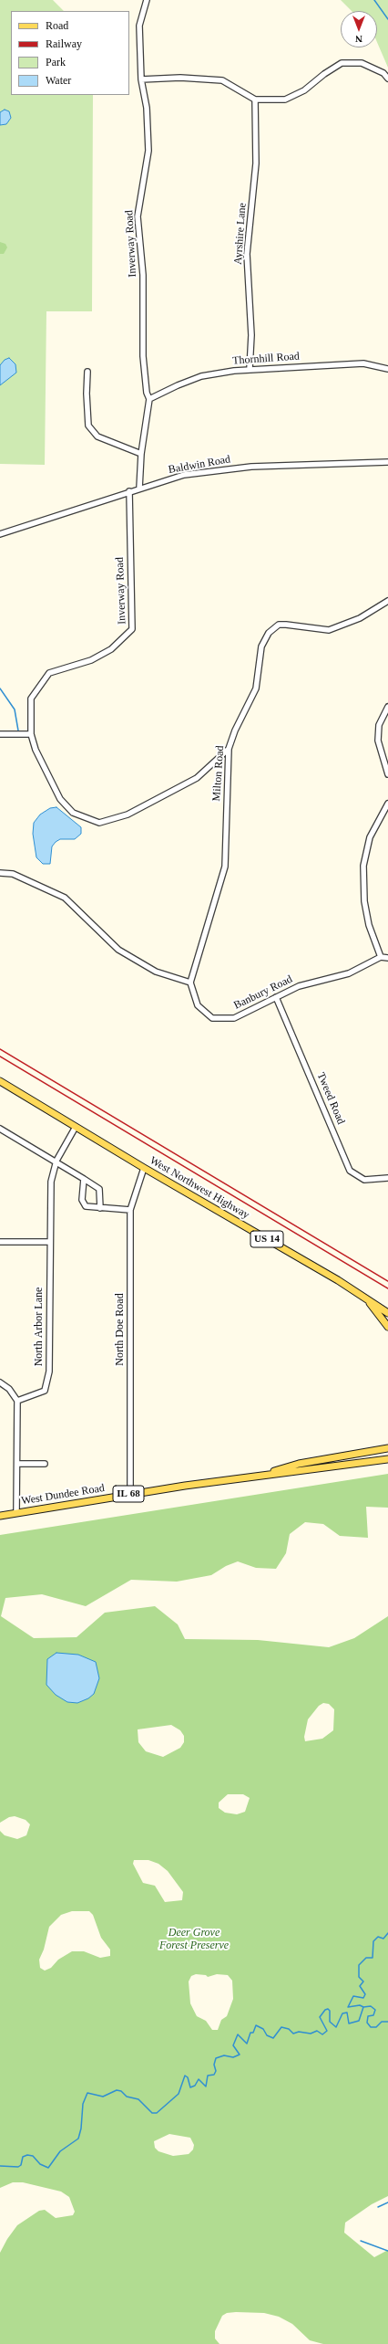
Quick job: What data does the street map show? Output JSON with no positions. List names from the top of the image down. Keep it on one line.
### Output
{"streets":{"main road":["West Northwest Highway","US 14","IL 68","West Dundee Road"],"street":["Ayrshire Lane","Inverway Road","Thornhill Road","Baldwin Road","Milton Road","Banbury Road","Tweed Road","North Arbor Lane","North Doe Road"]},"crossings":[["Ayrshire Lane","Thornhill Road"],["Inverway Road","Thornhill Road"],["Inverway Road","Baldwin Road"],["Inverway Road","Milton Road"],["Milton Road","Banbury Road"],["Banbury Road","Tweed Road"],["West Northwest Highway","North Arbor Lane"],["West Northwest Highway","North Doe Road"],["North Doe Road","West Dundee Road"]],"parks":["Deer Grove Forest Preserve"],"legend":["Road","Railway","Park","Water"],"north":"bottom"}
